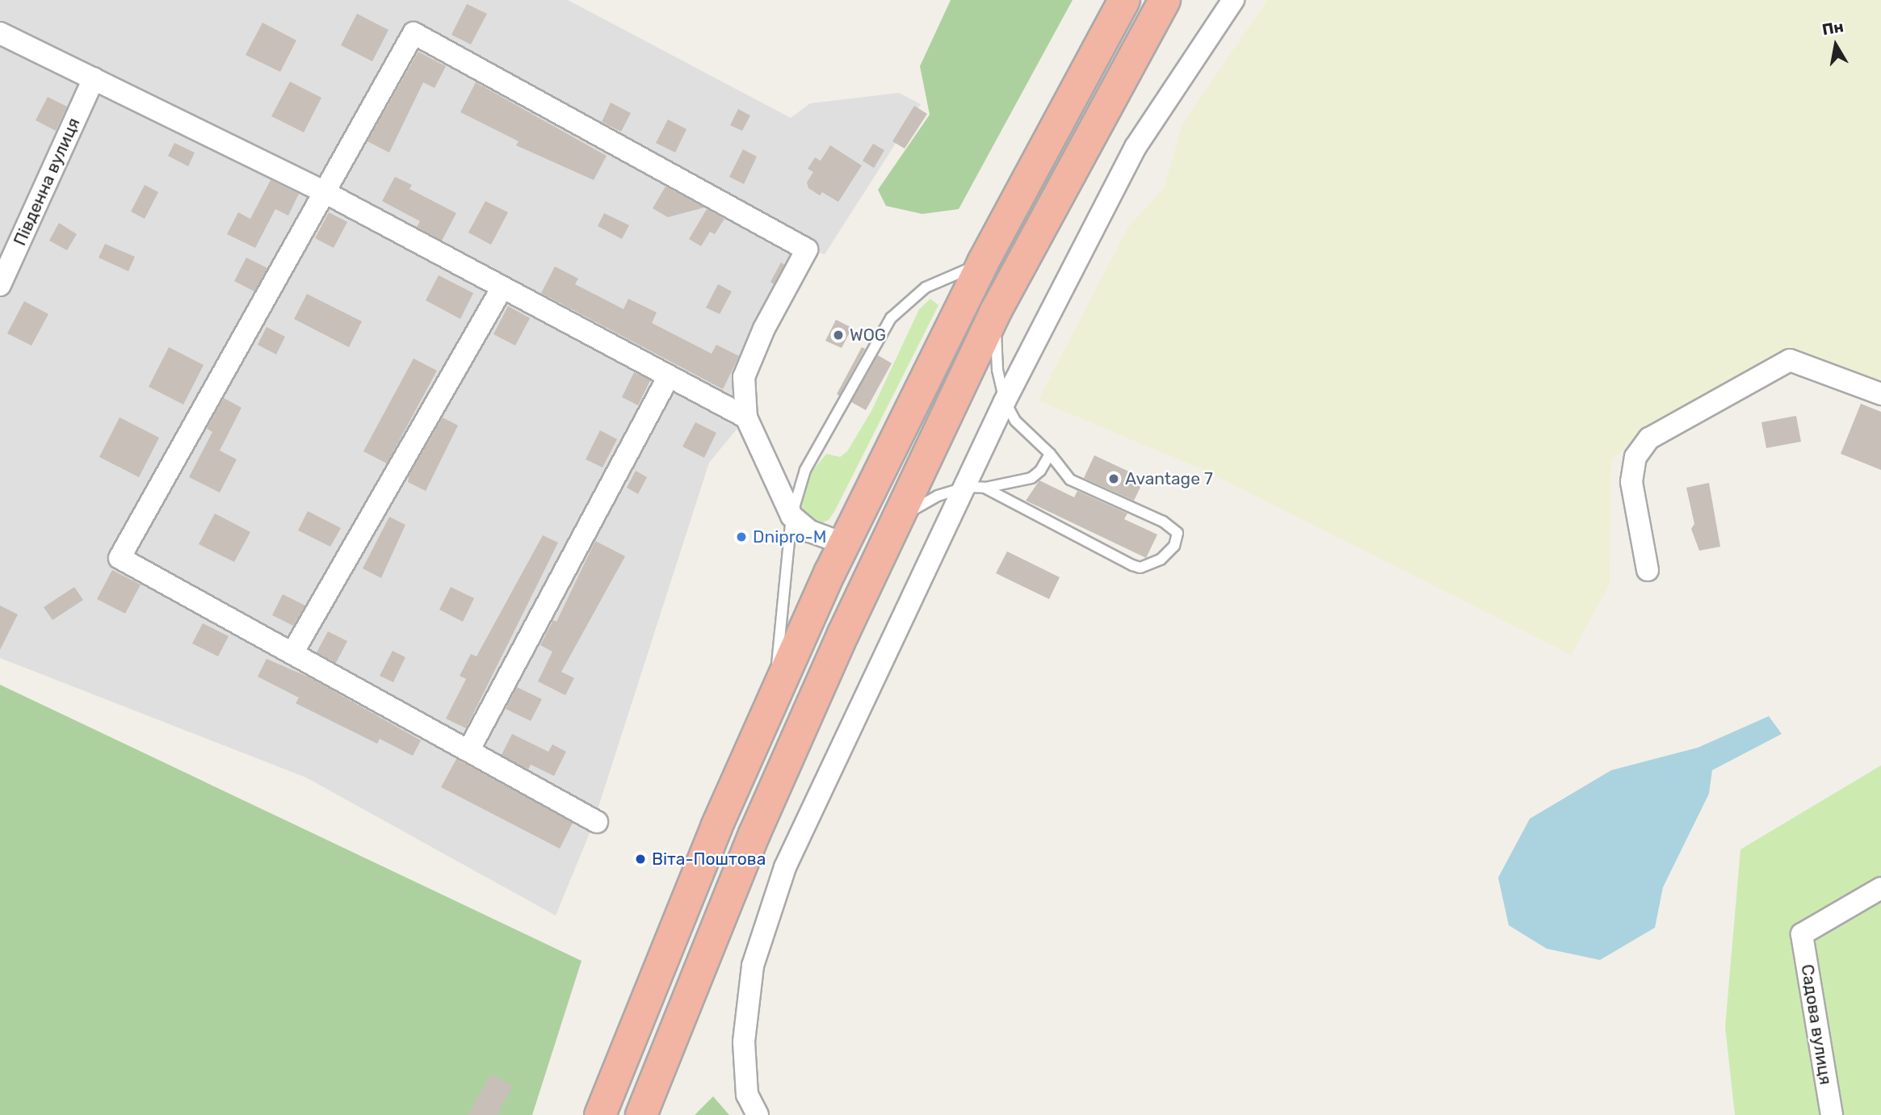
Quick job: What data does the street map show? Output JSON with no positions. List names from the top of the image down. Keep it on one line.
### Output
{"streets":{"street":["Південна вулиця","Садова вулиця"]},"places":["WOG","Avantage 7","Dnipro-M","Віта-Поштова"],"north":"top"}
